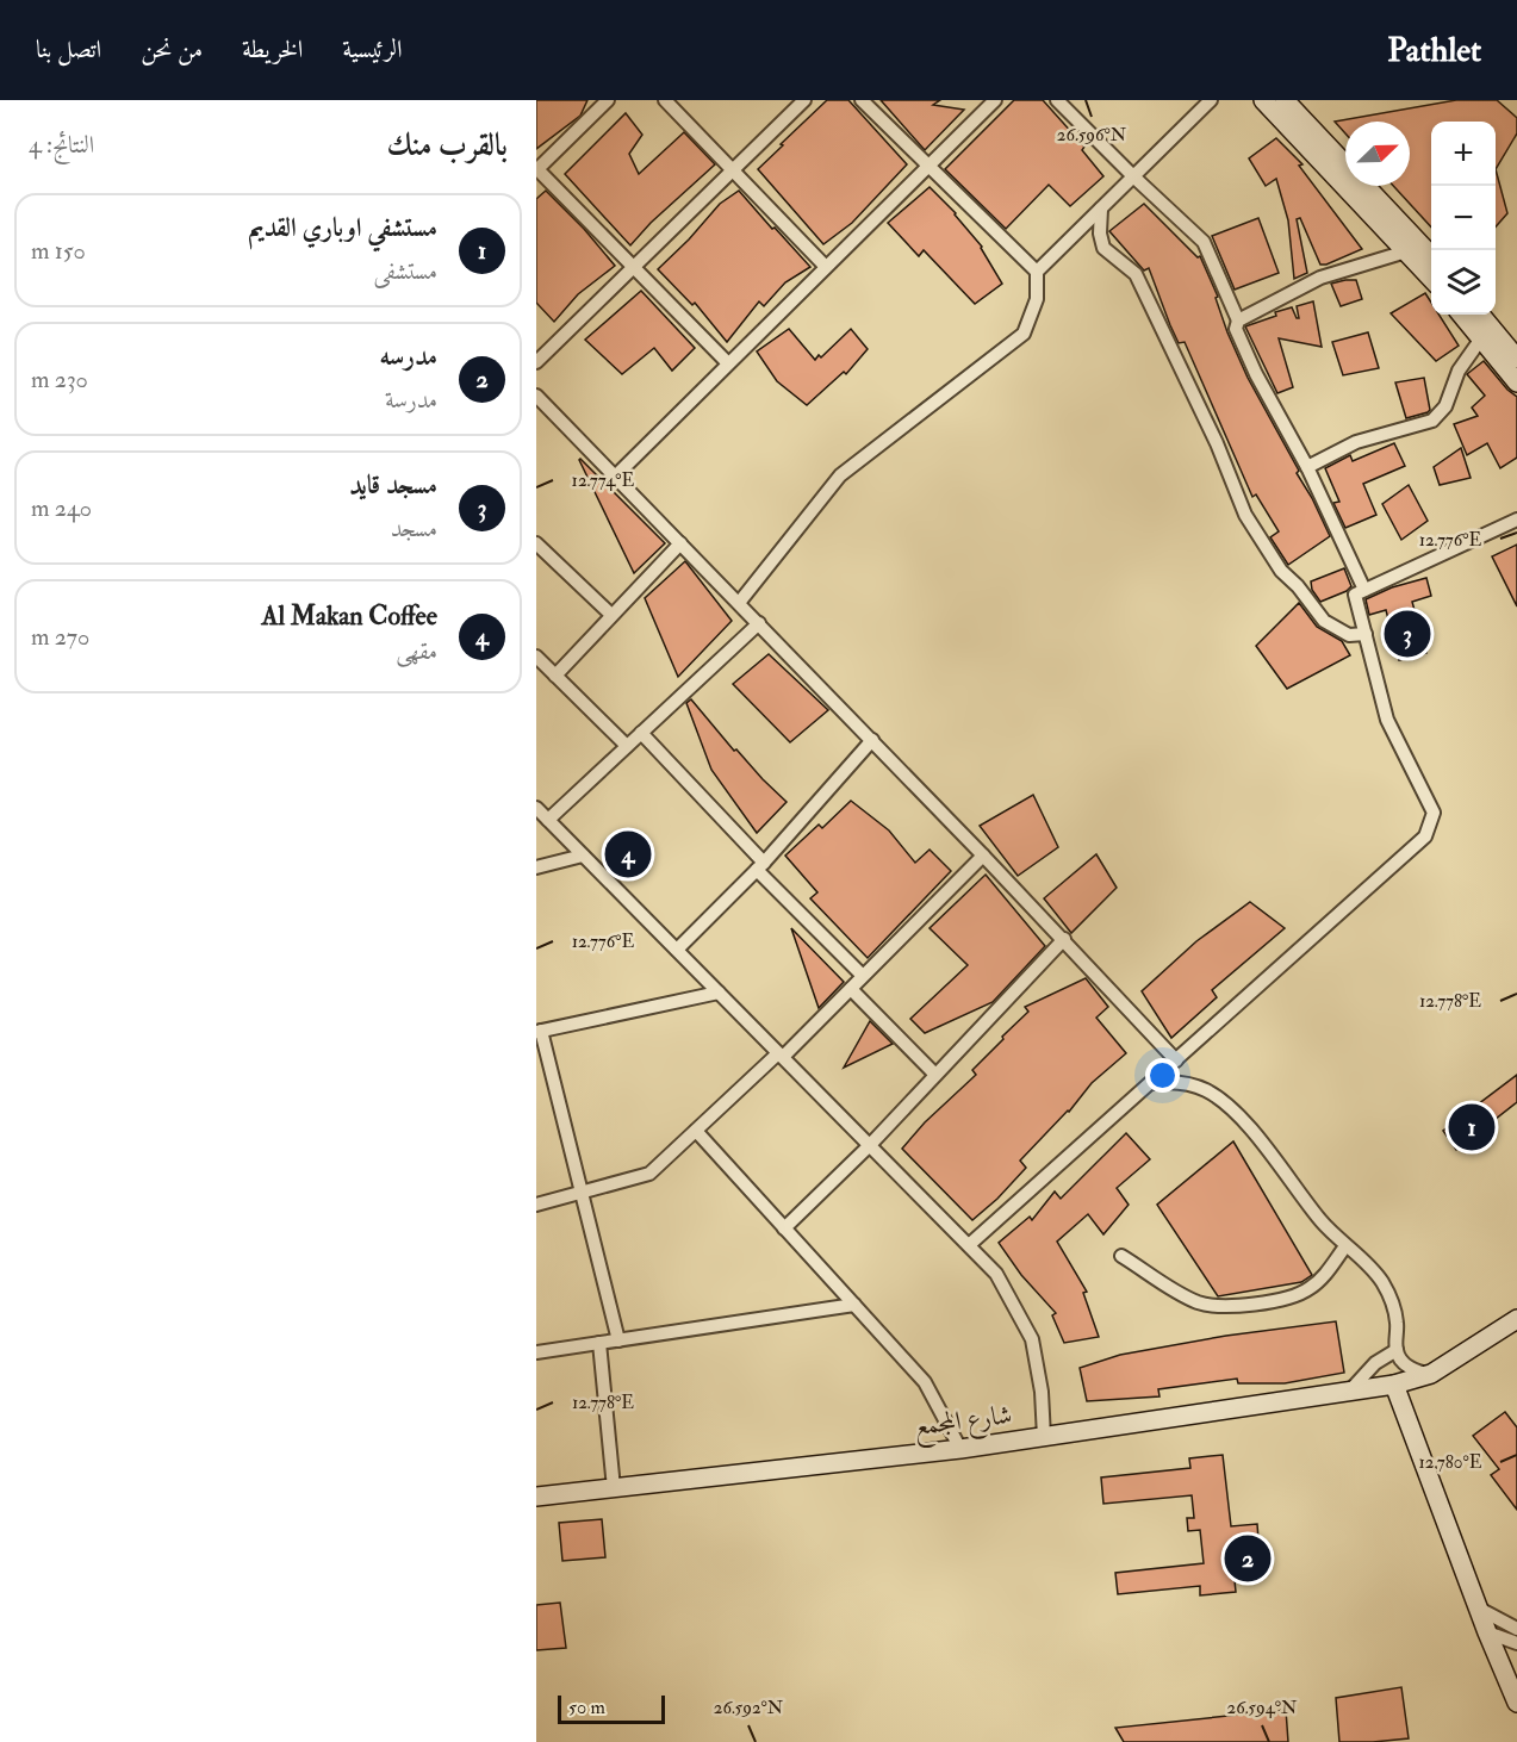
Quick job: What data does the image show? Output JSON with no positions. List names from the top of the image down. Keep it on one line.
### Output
{"streets":{"street":["شارع المجمع"]},"scale_bar":"50 m","north":"top right","page":{"header":"Pathlet","nav":["الرئيسية","الخريطة","من نحن","اتصل بنا"],"heading":["بالقرب منك","النتائج: 4"],"map_buttons":["+","−"],"list":[{"mark":"1","name":"مستشفي اوباري القديم","note":"مستشفى","value":"150 m"},{"mark":"2","name":"مدرسه","note":"مدرسة","value":"230 m"},{"mark":"3","name":"مسجد قايد","note":"مسجد","value":"240 m"},{"mark":"4","name":"Al Makan Coffee","note":"مقهى","value":"270 m"}],"pins":["3","4","1","2"],"scale":"50 m"},"coordinates":["26.596°N","12.774°E","12.776°E","12.778°E","12.780°E","26.592°N","26.594°N"]}
